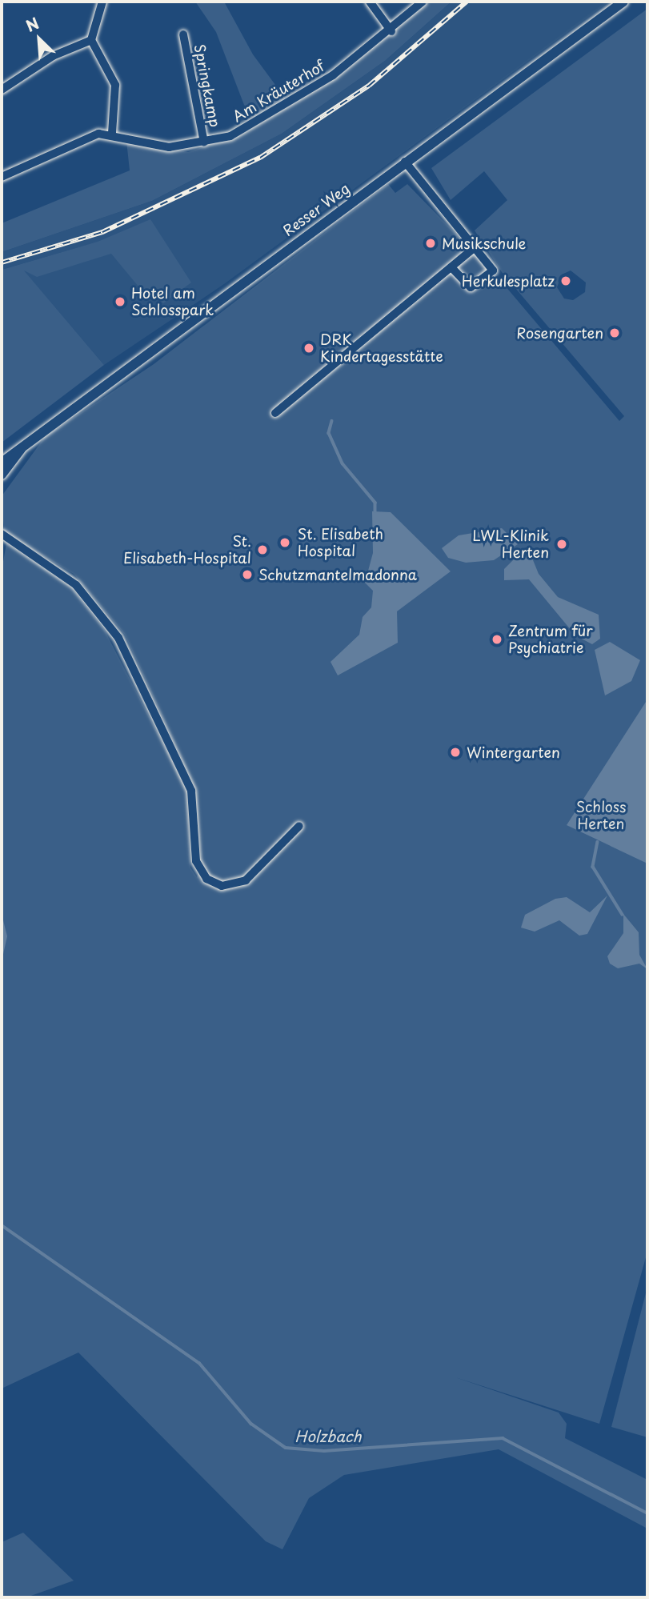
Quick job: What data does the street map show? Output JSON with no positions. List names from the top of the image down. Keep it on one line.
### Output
{"streets":{"main road":["Resser Weg"],"street":["Springkamp","Am Kräuterhof"]},"crossings":[["Springkamp","Am Kräuterhof"]],"water":["Holzbach"],"parks":["Schloss Herten"],"places":["Musikschule","Herkulesplatz","Hotel am Schlosspark","Rosengarten","DRK Kindertagesstätte","St. Elisabeth Hospital","LWL-Klinik Herten","St. Elisabeth-Hospital","Schutzmantelmadonna","Zentrum für Psychiatrie","Wintergarten"],"north":"top left"}
